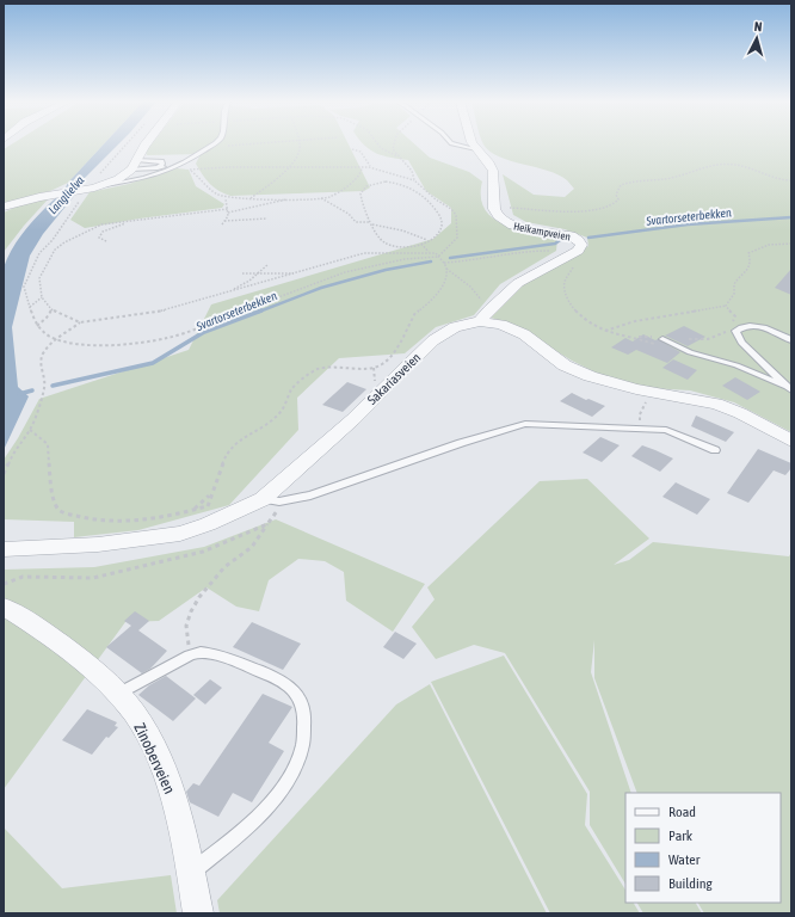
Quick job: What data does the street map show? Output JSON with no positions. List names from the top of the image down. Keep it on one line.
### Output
{"streets":{"street":["Heikampveien","Sakariasveien","Zinoberveien"]},"crossings":[["Heikampveien","Sakariasveien"]],"water":["Langlielva","Svartorseterbekken"],"legend":["Road","Park","Water","Building"],"north":"top"}
